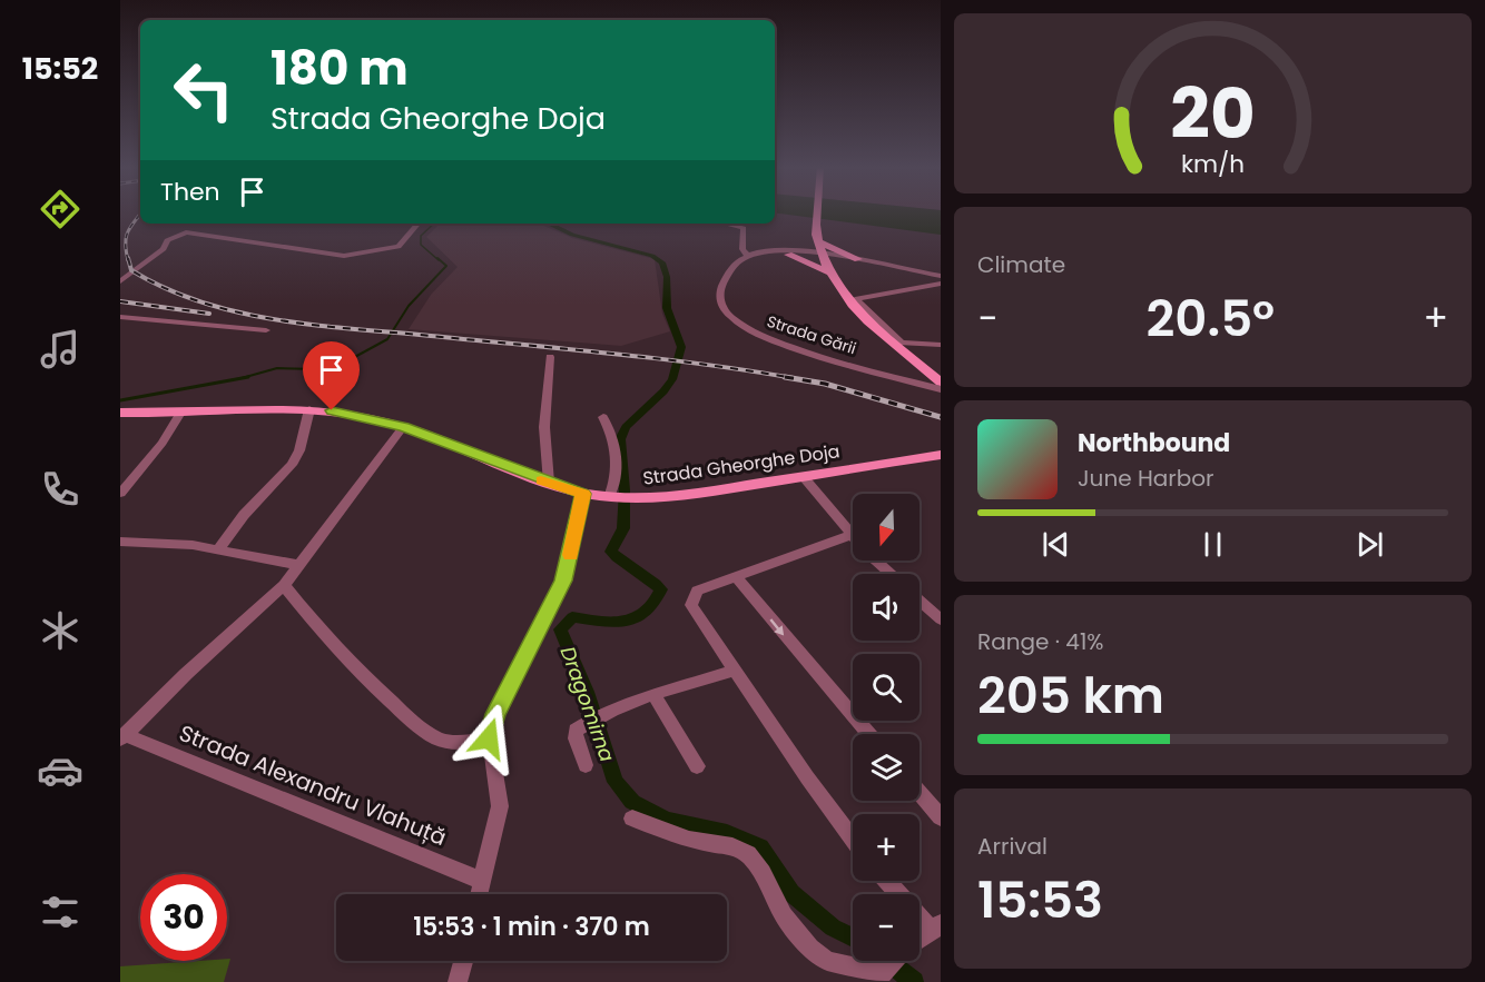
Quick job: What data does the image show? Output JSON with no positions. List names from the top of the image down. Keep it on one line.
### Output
{"streets":{"main road":["Strada Gheorghe Doja"],"street":["Strada Gării","Strada Alexandru Vlahuță"]},"water":["Dragomirna"],"north":"bottom","page":{"tabs":"15:52","turn":["180 m","Strada Gheorghe Doja"],"then":"Then","tile":["Climate",["Range · 41%","205 km"],["Arrival","15:53"]],"heat":["−","20.5°","+"],"song":["Northbound","June Harbor"],"map_buttons":["+","−"],"limit":"30","trip":"15:53 · 1 min · 370 m","gauge":["20","km/h"]}}
